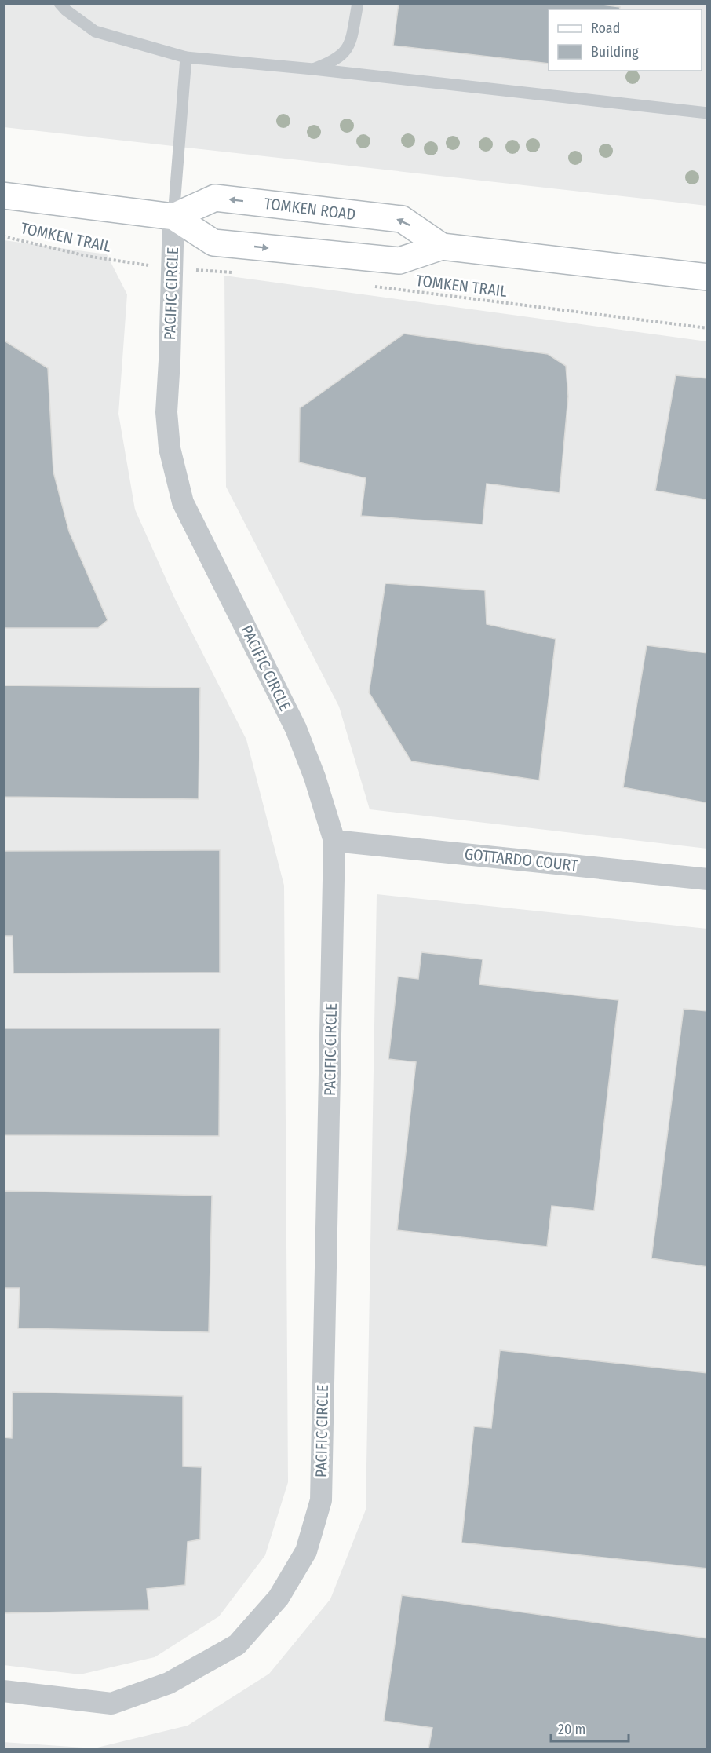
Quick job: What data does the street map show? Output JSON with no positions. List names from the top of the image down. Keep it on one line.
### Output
{"streets":{"main road":["TOMKEN ROAD"],"street":["PACIFIC CIRCLE","GOTTARDO COURT"],"path":["TOMKEN TRAIL"]},"crossings":[["TOMKEN ROAD","PACIFIC CIRCLE"],["PACIFIC CIRCLE","GOTTARDO COURT"]],"legend":["Road","Building"],"scale_bar":"20 m"}
